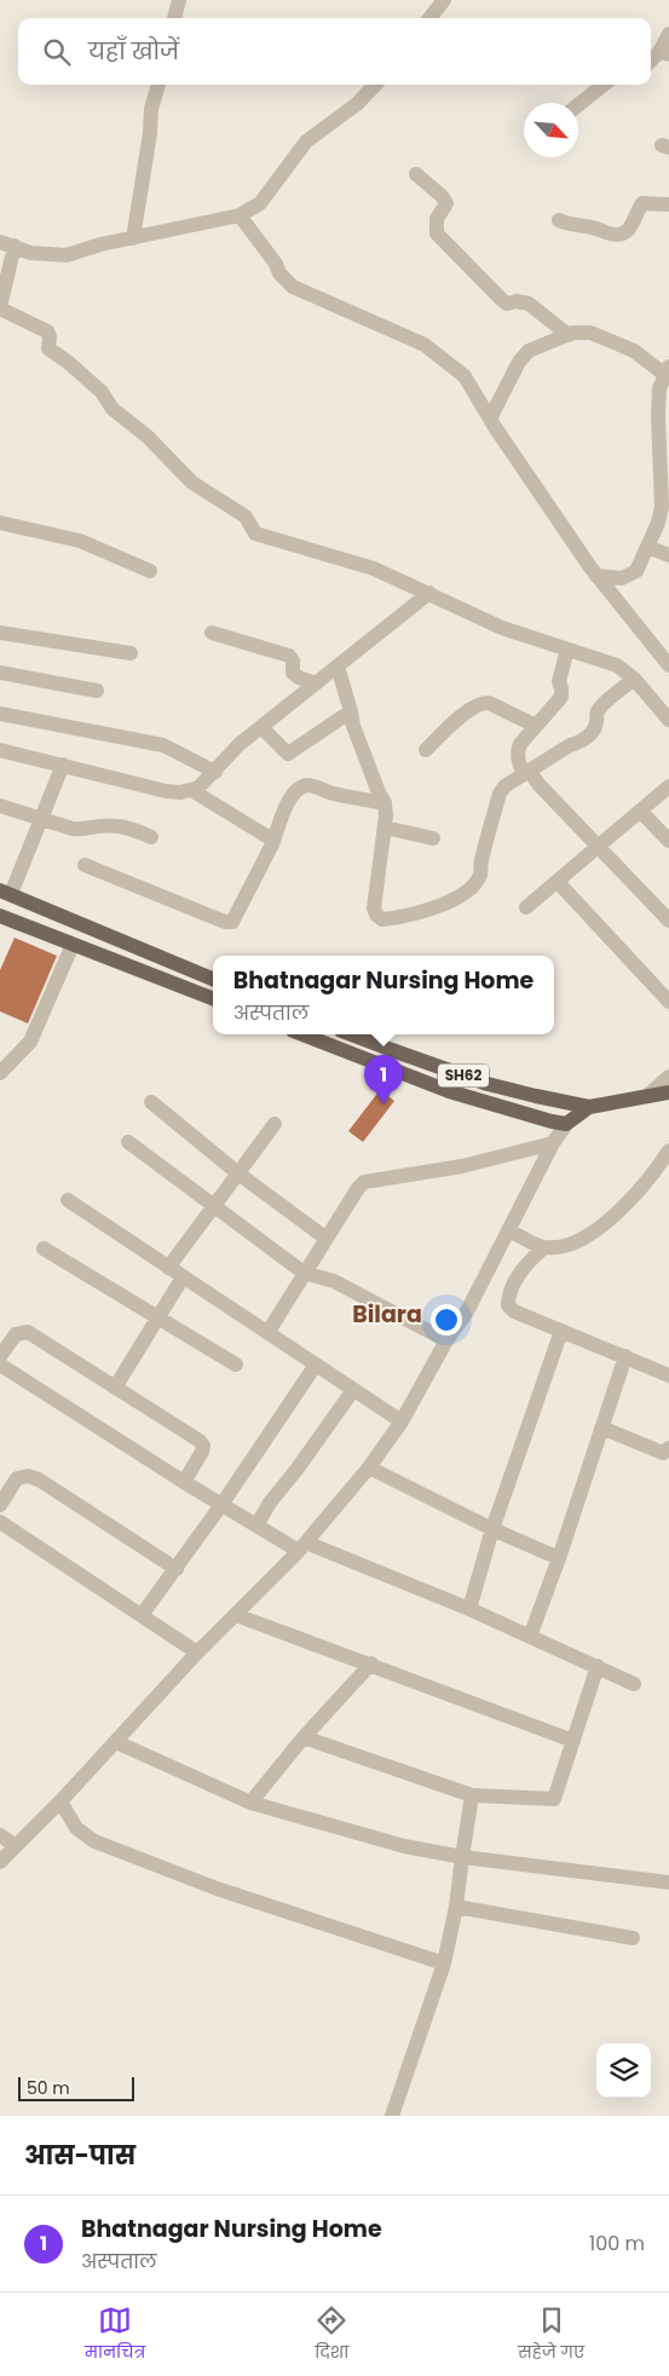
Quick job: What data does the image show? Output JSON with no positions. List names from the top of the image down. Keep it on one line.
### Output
{"streets":{"main road":["SH62"]},"districts":["Bilara"],"scale_bar":"50 m","north":"bottom right","page":{"search":"यहाँ खोजें","popup":["Bhatnagar Nursing Home","अस्पताल"],"pins":"1","scale":"50 m","heading":"आस-पास","list":[{"mark":"1","name":"Bhatnagar Nursing Home","note":"अस्पताल","value":"100 m"}],"nav":["मानचित्र","दिशा","सहेजे गए"]}}
